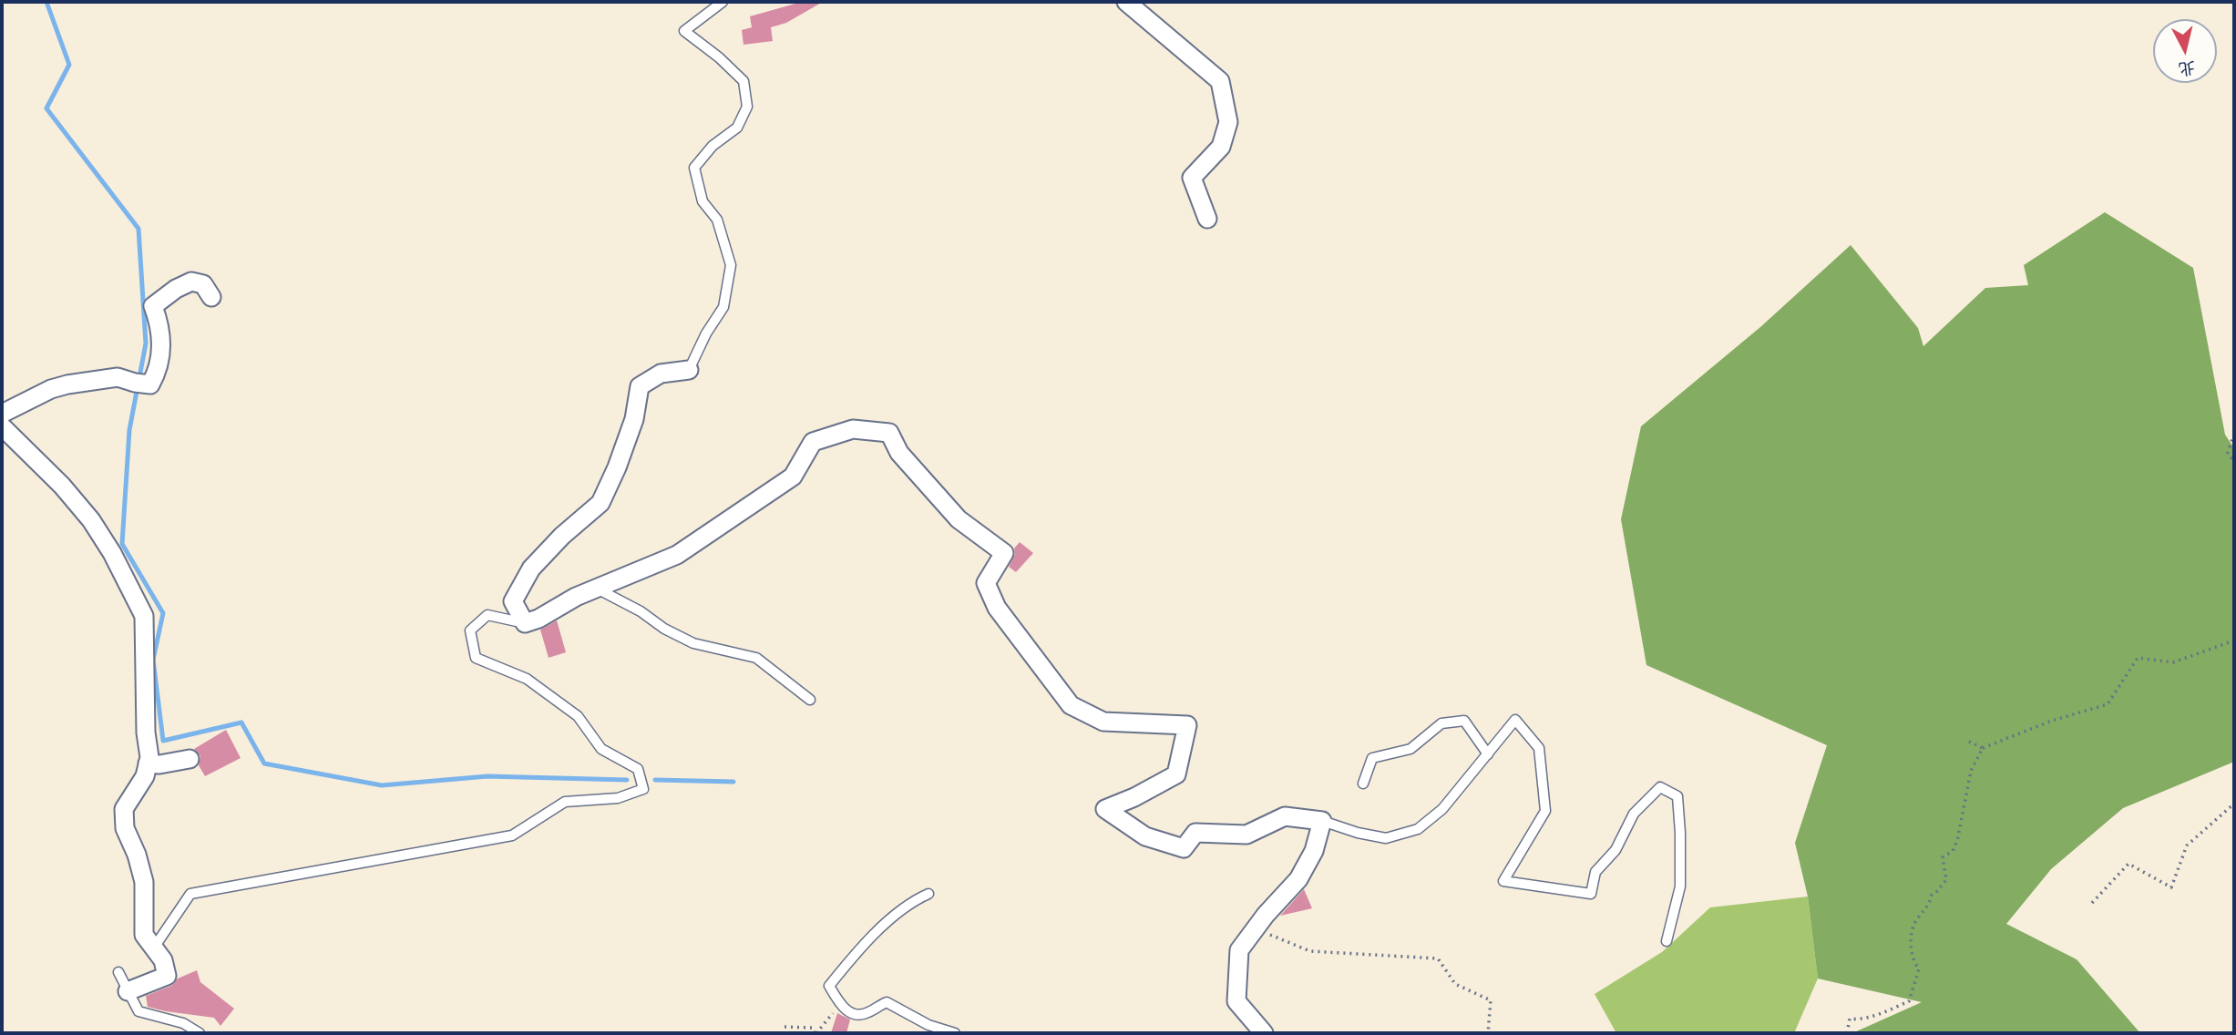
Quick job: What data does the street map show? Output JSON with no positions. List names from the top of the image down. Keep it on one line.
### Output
{"north":"bottom"}
